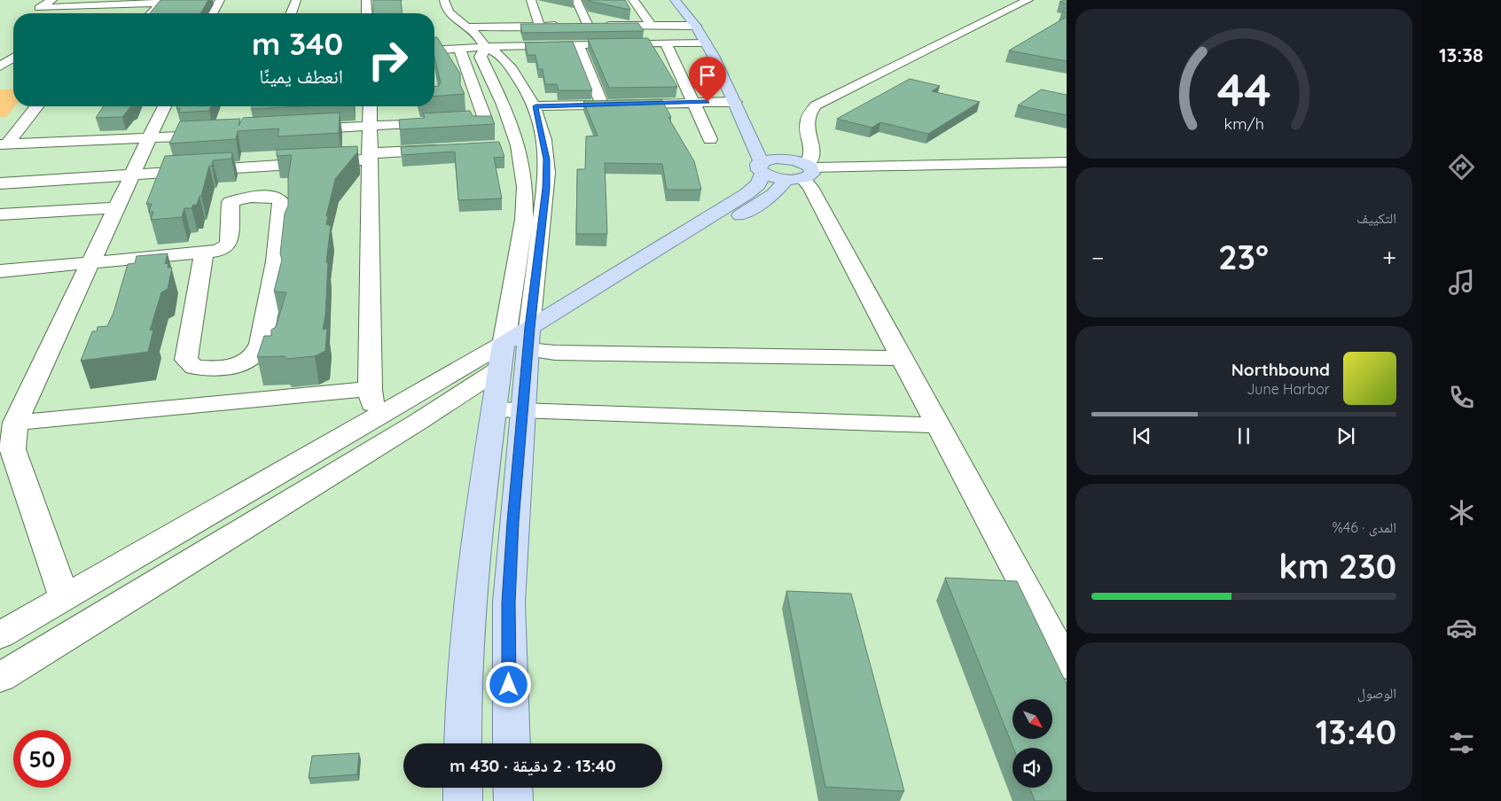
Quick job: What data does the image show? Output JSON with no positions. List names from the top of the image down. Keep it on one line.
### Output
{"north":"bottom right","page":{"tabs":"13:38","turn":["340 m","انعطف يمينًا"],"tile":["التكييف",["المدى · 46%","230 km"],["الوصول","13:40"]],"heat":["−","23°","+"],"song":["Northbound","June Harbor"],"limit":"50","trip":"13:40 · 2 دقيقة · 430 m","gauge":["44","km/h"]}}
